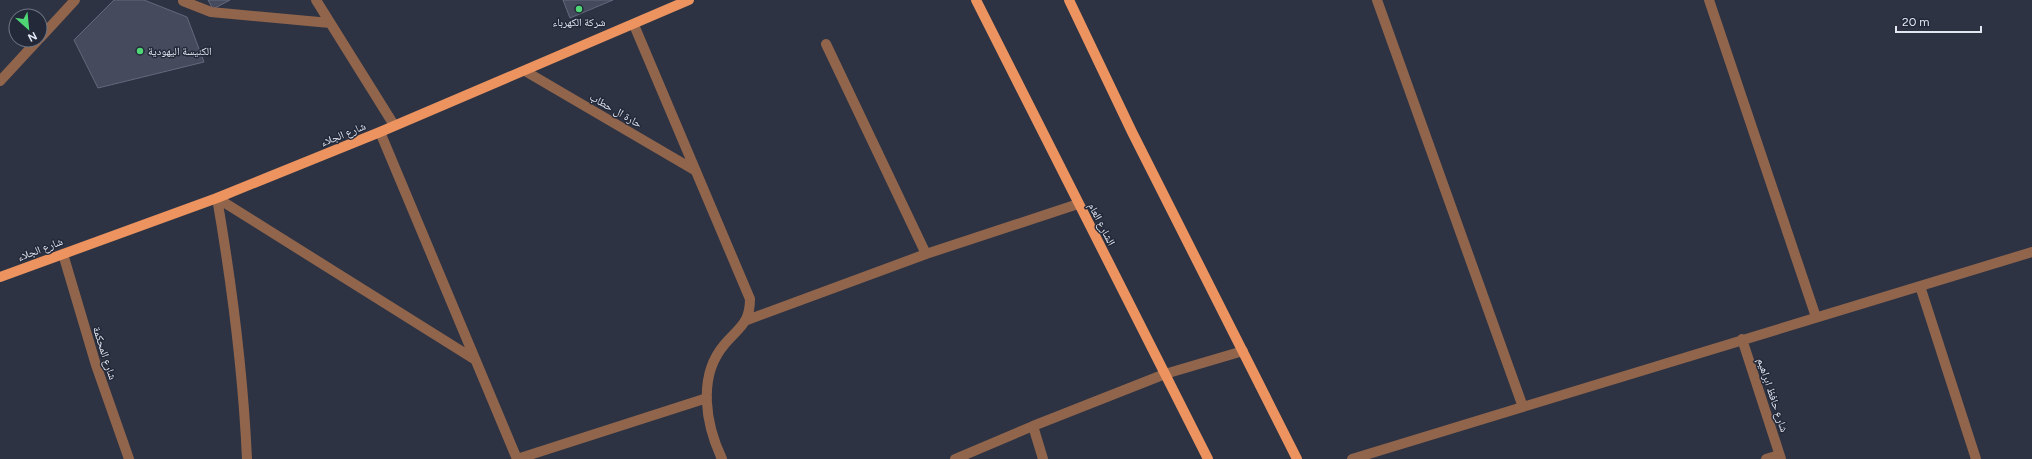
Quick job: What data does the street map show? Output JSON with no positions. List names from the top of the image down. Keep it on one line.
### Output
{"streets":{"main road":["شارع الجلاء","الشارع العام"],"street":["حارة ال حطاب","شارع المحكمة","شارع حافظ ابراهيم"]},"crossings":[["حارة ال حطاب","شارع الجلاء"],["شارع الجلاء","شارع المحكمة"]],"places":["شركة الكهرباء","الكنيسة اليهودية"],"scale_bar":"20 m","north":"bottom right"}
